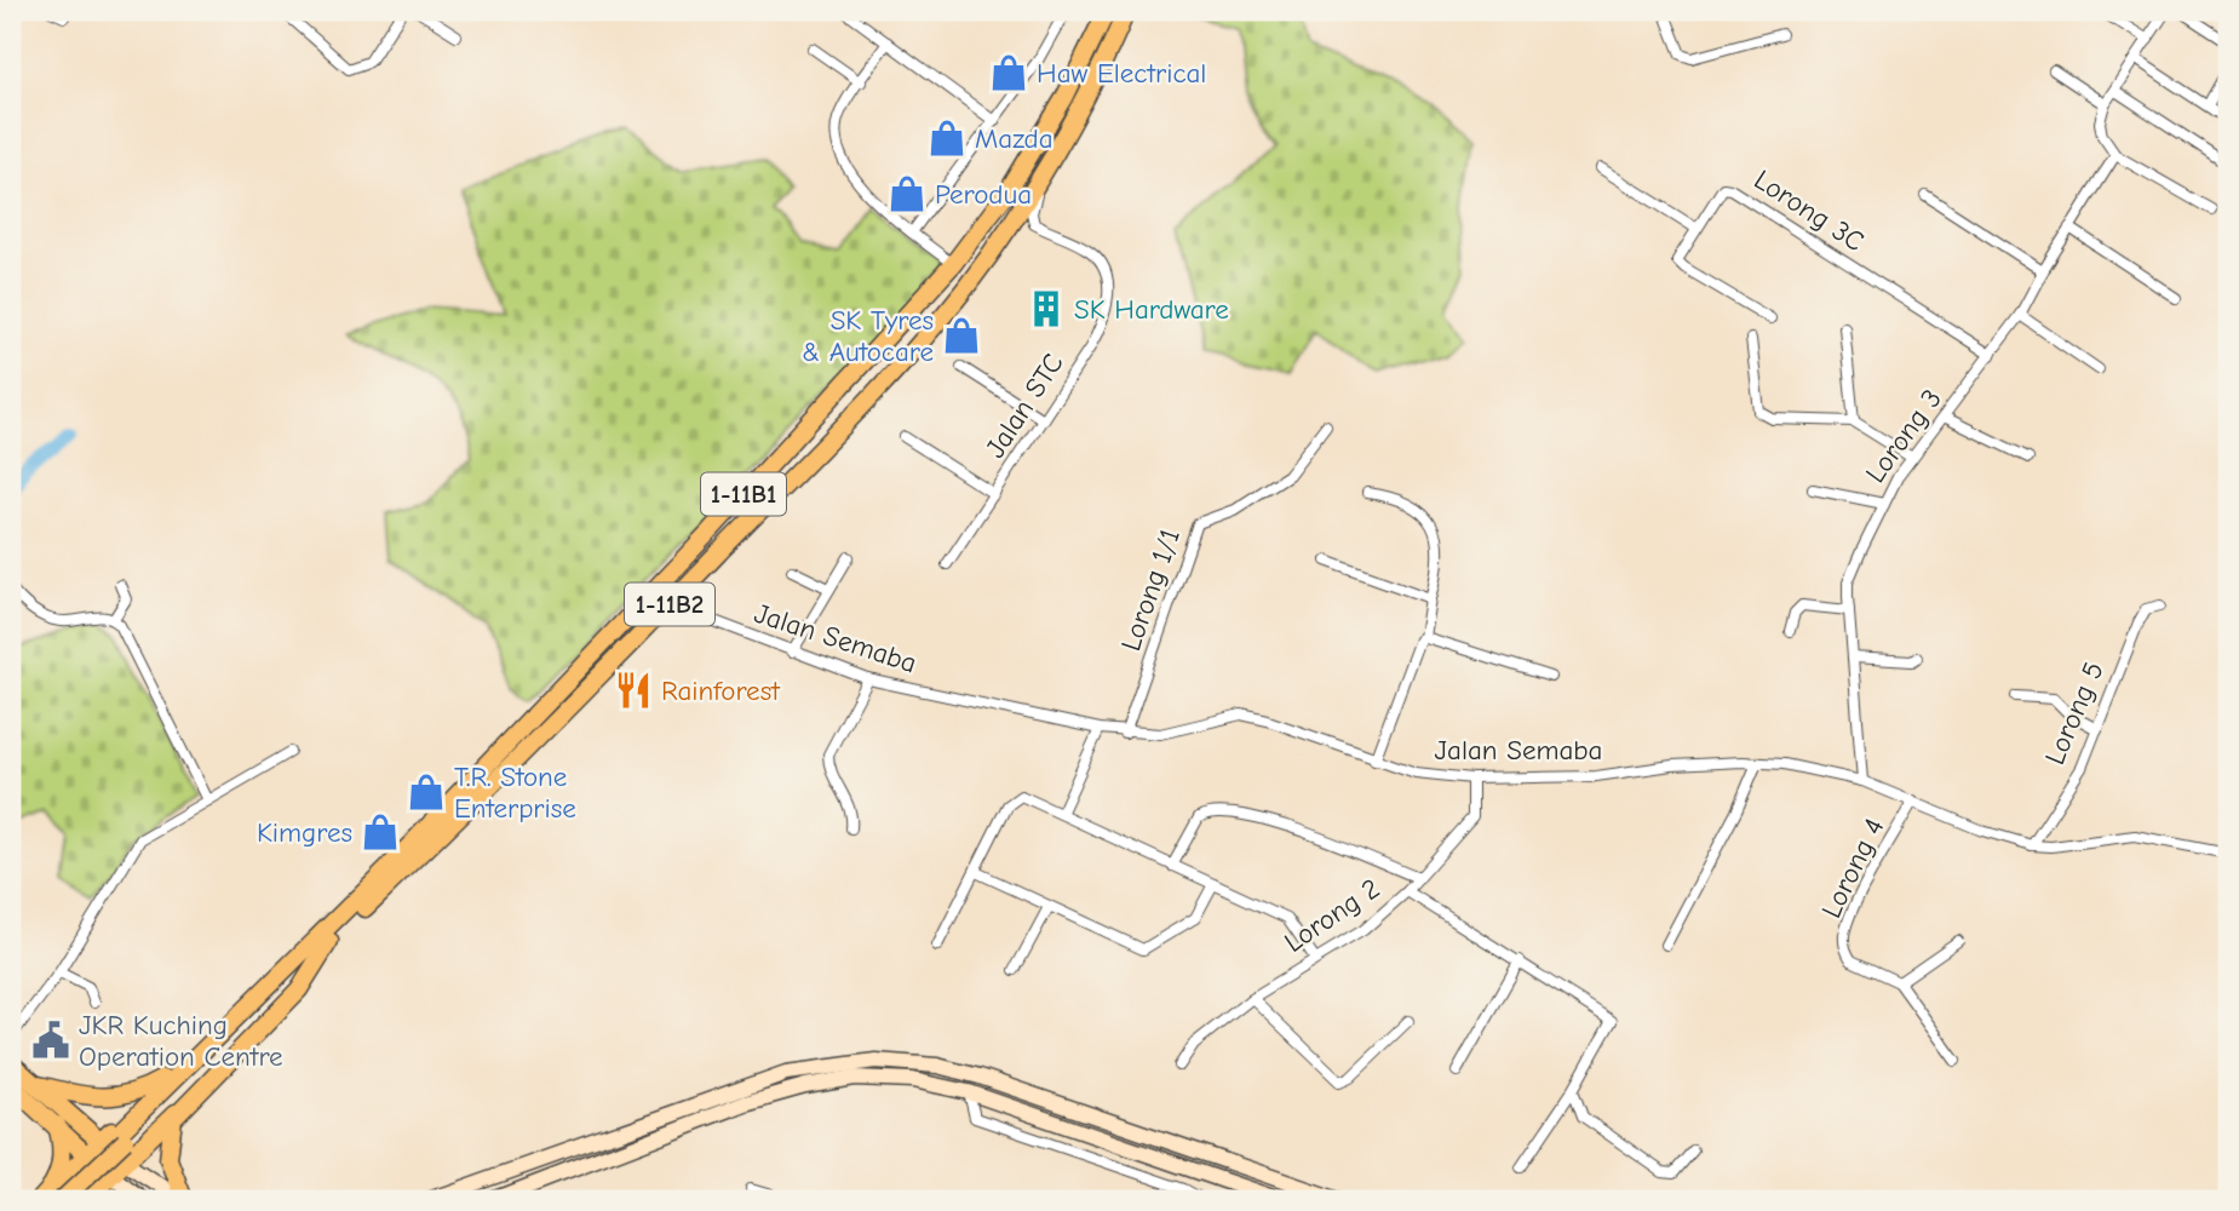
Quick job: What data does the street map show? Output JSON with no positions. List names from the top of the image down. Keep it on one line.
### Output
{"streets":{"highway":["1-11B1","1-11B2"],"street":["Lorong 3C","Jalan STC","Lorong 3","Lorong 1/1","Jalan Semaba","Lorong 5","Lorong 4","Lorong 2"]},"crossings":[["Lorong 3C","Lorong 3"],["Lorong 3","Jalan Semaba"],["1-11B1","1-11B2"],["Lorong 1/1","Jalan Semaba"],["1-11B2","Jalan Semaba"],["Jalan Semaba","Lorong 5"],["Jalan Semaba","Lorong 4"],["Jalan Semaba","Lorong 2"]],"places":{"shop":["Haw Electrical","Mazda","Perodua","SK Tyres & Autocare","T.R. Stone Enterprise","Kimgres"],"building":["SK Hardware"],"restaurant":["Rainforest"],"public building":["JKR Kuching Operation Centre"]}}
